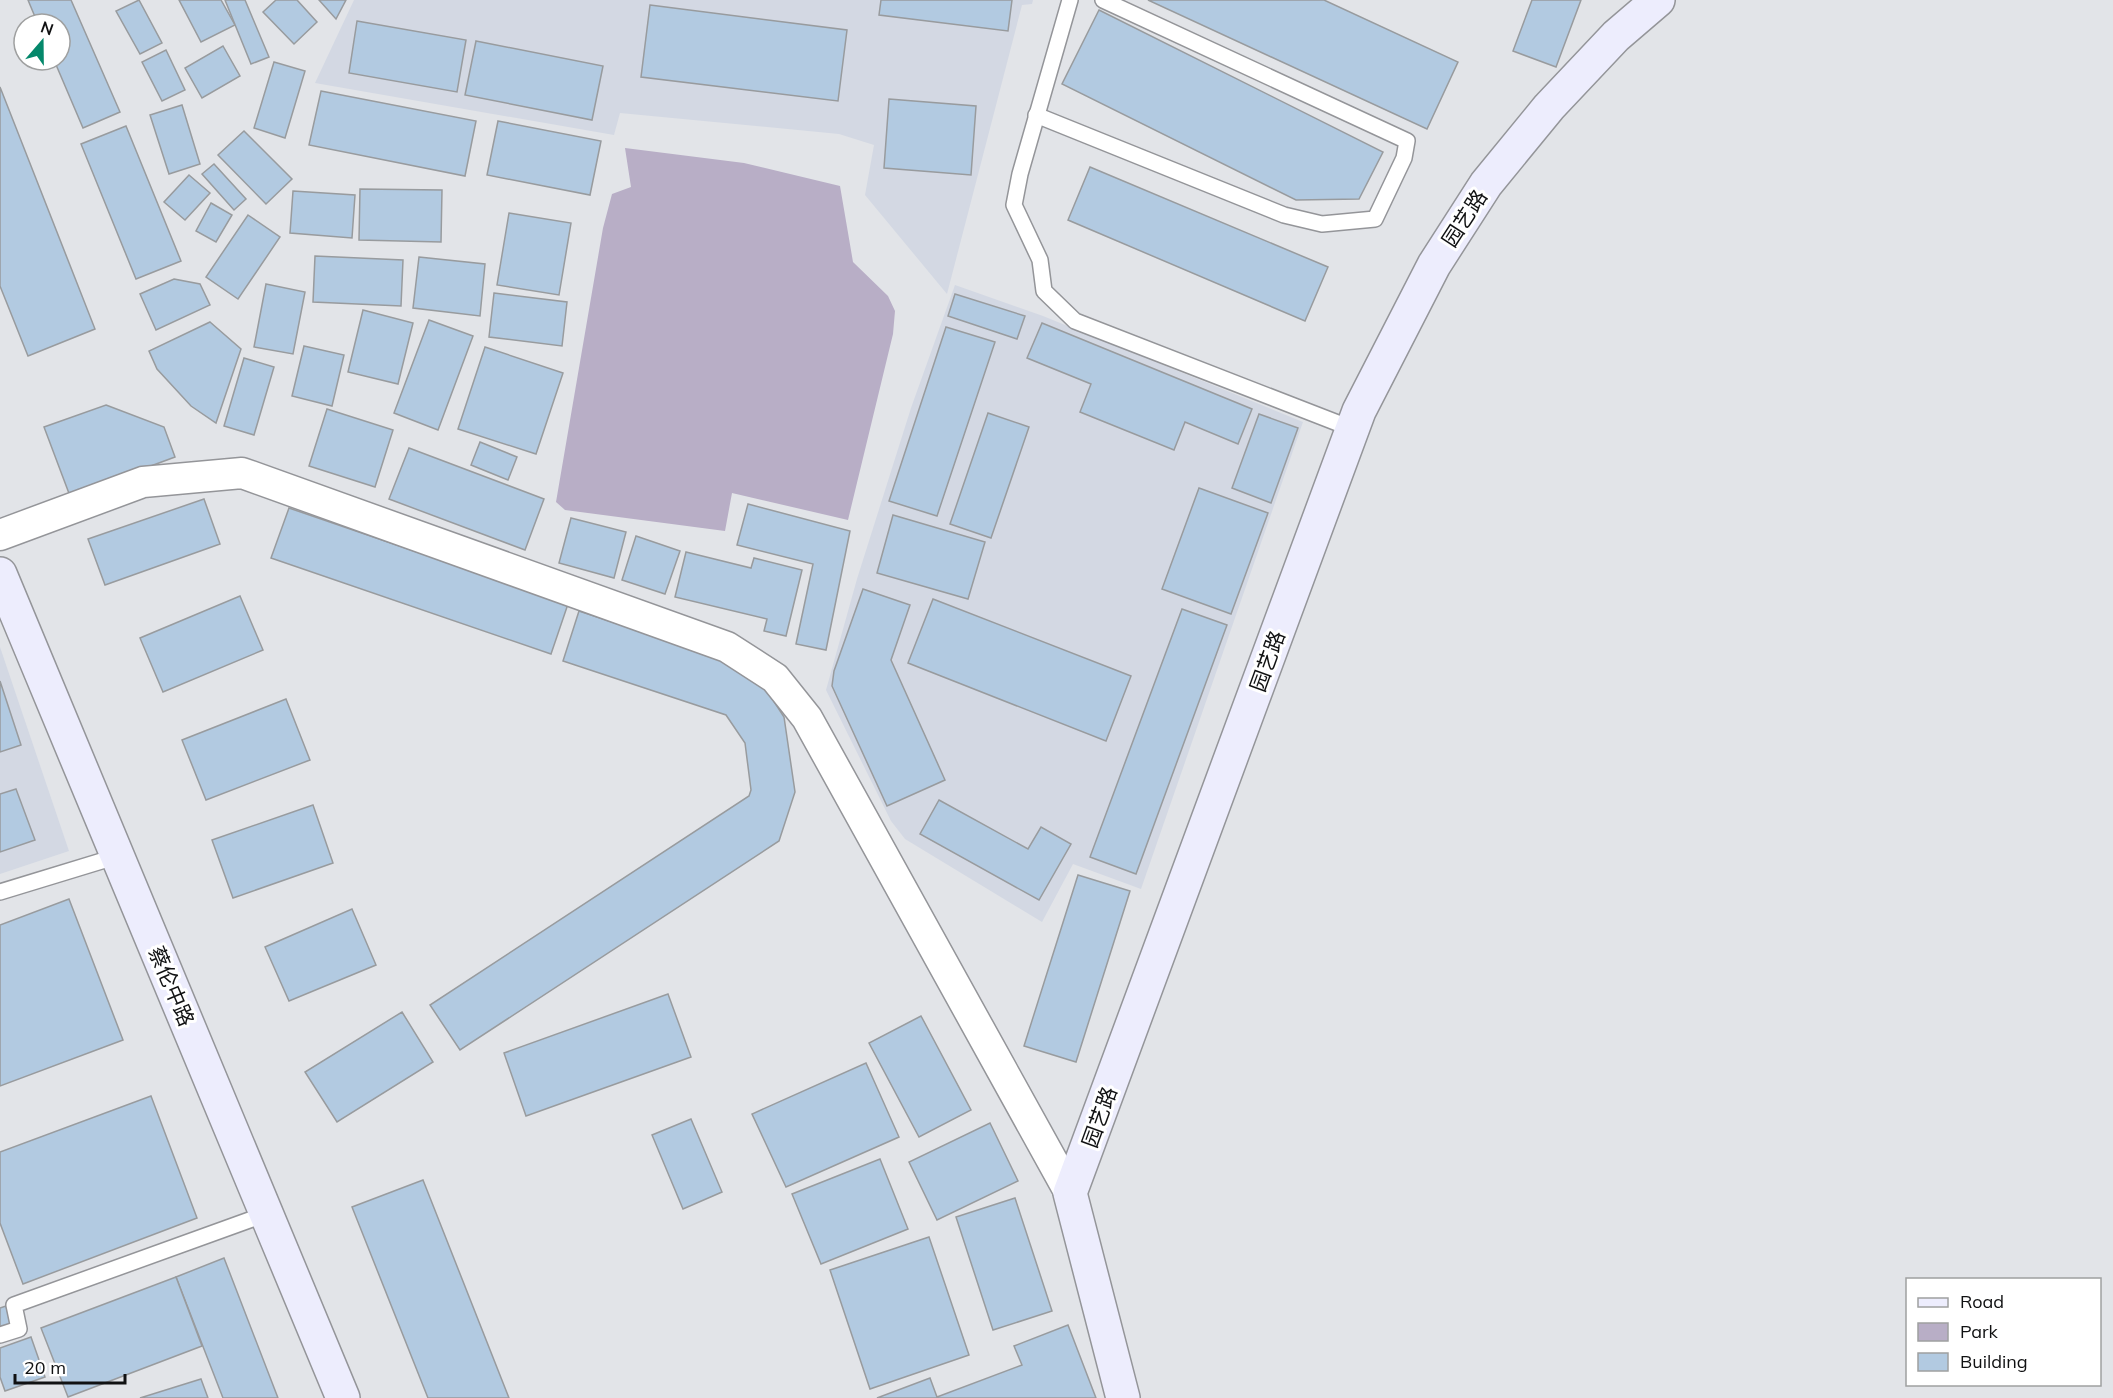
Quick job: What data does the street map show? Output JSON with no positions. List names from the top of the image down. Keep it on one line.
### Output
{"streets":{"street":["园艺路","蔡伦中路"]},"legend":["Road","Park","Building"],"scale_bar":"20 m","north":"top"}
